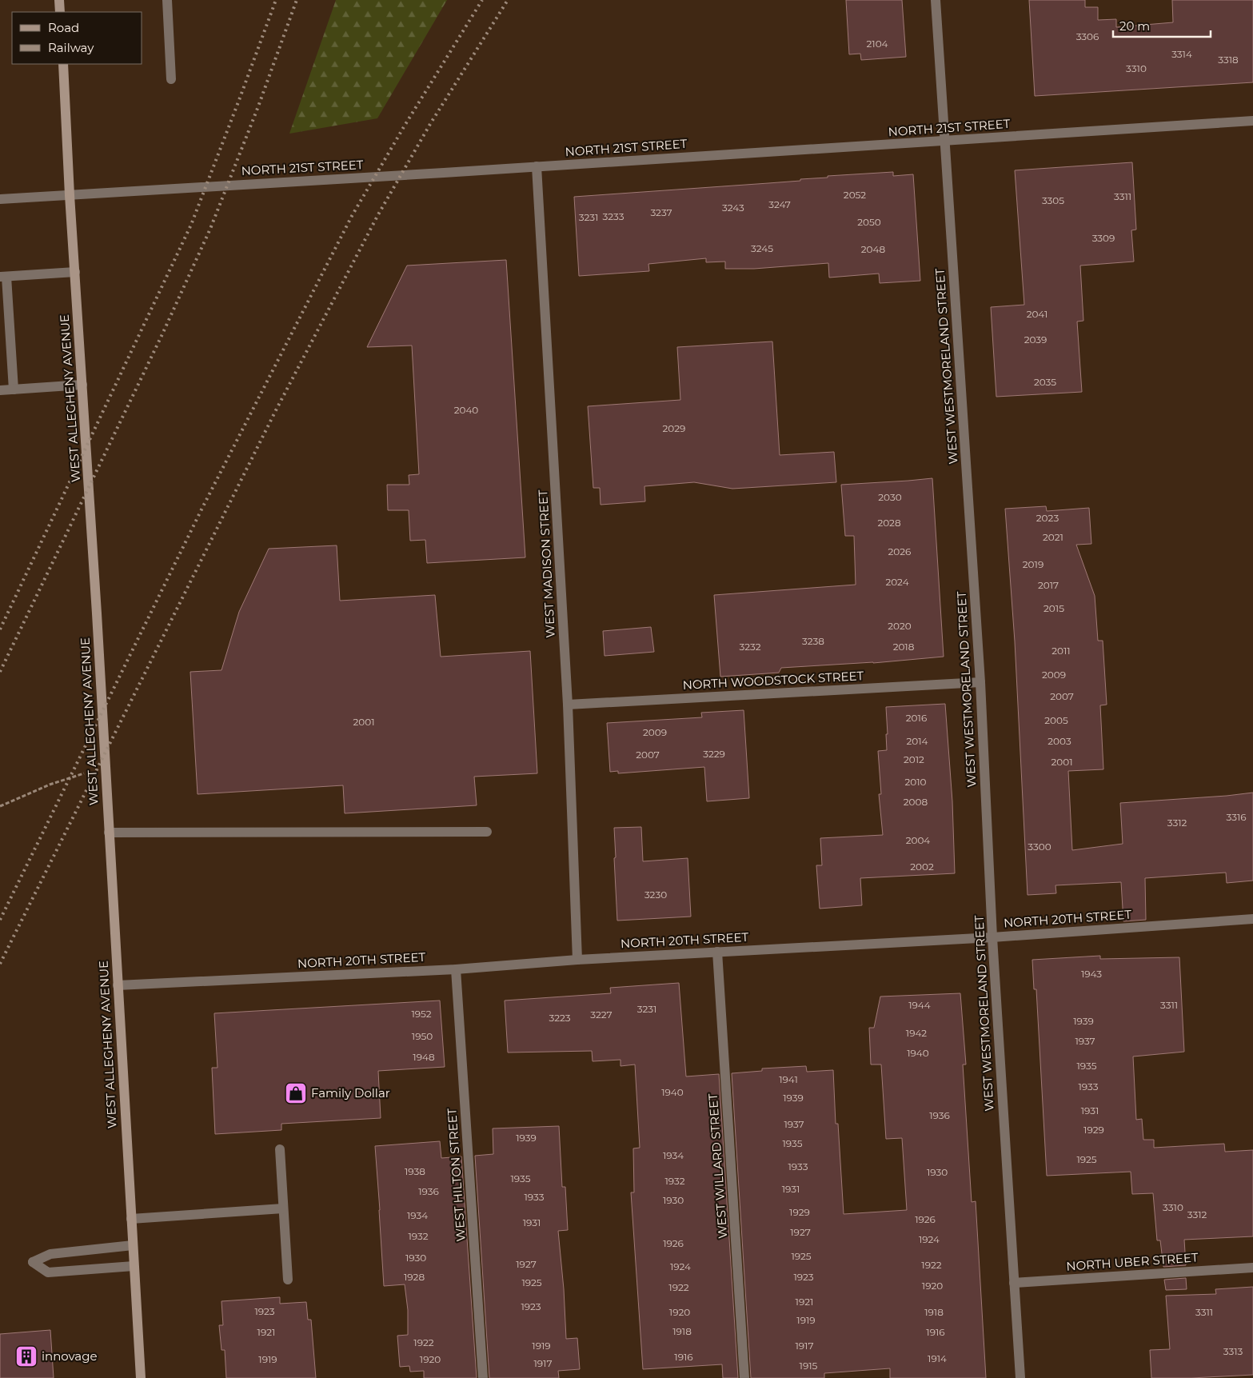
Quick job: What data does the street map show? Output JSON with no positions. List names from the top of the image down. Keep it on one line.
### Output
{"streets":{"main road":["WEST ALLEGHENY AVENUE"],"street":["NORTH 21ST STREET","WEST WESTMORELAND STREET","WEST MADISON STREET","NORTH WOODSTOCK STREET","NORTH 20TH STREET","WEST WILLARD STREET","WEST HILTON STREET","NORTH UBER STREET"]},"crossings":[["NORTH 21ST STREET","WEST WESTMORELAND STREET"],["NORTH 21ST STREET","WEST ALLEGHENY AVENUE"],["NORTH 21ST STREET","WEST MADISON STREET"],["WEST WESTMORELAND STREET","NORTH WOODSTOCK STREET"],["WEST WESTMORELAND STREET","NORTH 20TH STREET"],["WEST WESTMORELAND STREET","NORTH UBER STREET"],["WEST ALLEGHENY AVENUE","NORTH 20TH STREET"],["WEST MADISON STREET","NORTH WOODSTOCK STREET"],["WEST MADISON STREET","NORTH 20TH STREET"],["NORTH 20TH STREET","WEST WILLARD STREET"],["NORTH 20TH STREET","WEST HILTON STREET"]],"places":{"shop":["Family Dollar"],"building":["innovage"]},"house_numbers":["3306","2104","3314","3318","3310","2052","3311","3305","3247","3243","3237","3233","3231","2050","3309","3245","2048","2041","2039","2035","2040","2029","2030","2023","2028","2021","2026","2019","2024","2017","2015","2020","3238","3232","2018","2011","2009","2007","2016","2005","2001","2009","2014","2003","3229","2007","2012","2001","2010","2008","3316","3312","2004","3300","2002","3230","1943","1944","3311","3231","1952","3227","3223","1939","1942","1950","1937","1940","1948","1935","1941","1933","1940","1939","1931","1936","1937","1929","1939","1935","1934","1925","1933","1938","1930","1935","1932","1931","1936","1933","1930","3310","1929","3312","1934","1926","1931","1927","1932","1924","1926","1925","1930","1927","1922","1924","1928","1923","1925","1920","1922","1921","1923","1923","1920","1918","3311","1919","1918","1921","1916","1922","1919","1917","3313","1916","1914","1919","1920","1917","1915"],"legend":["Road","Railway"],"scale_bar":"20 m"}
